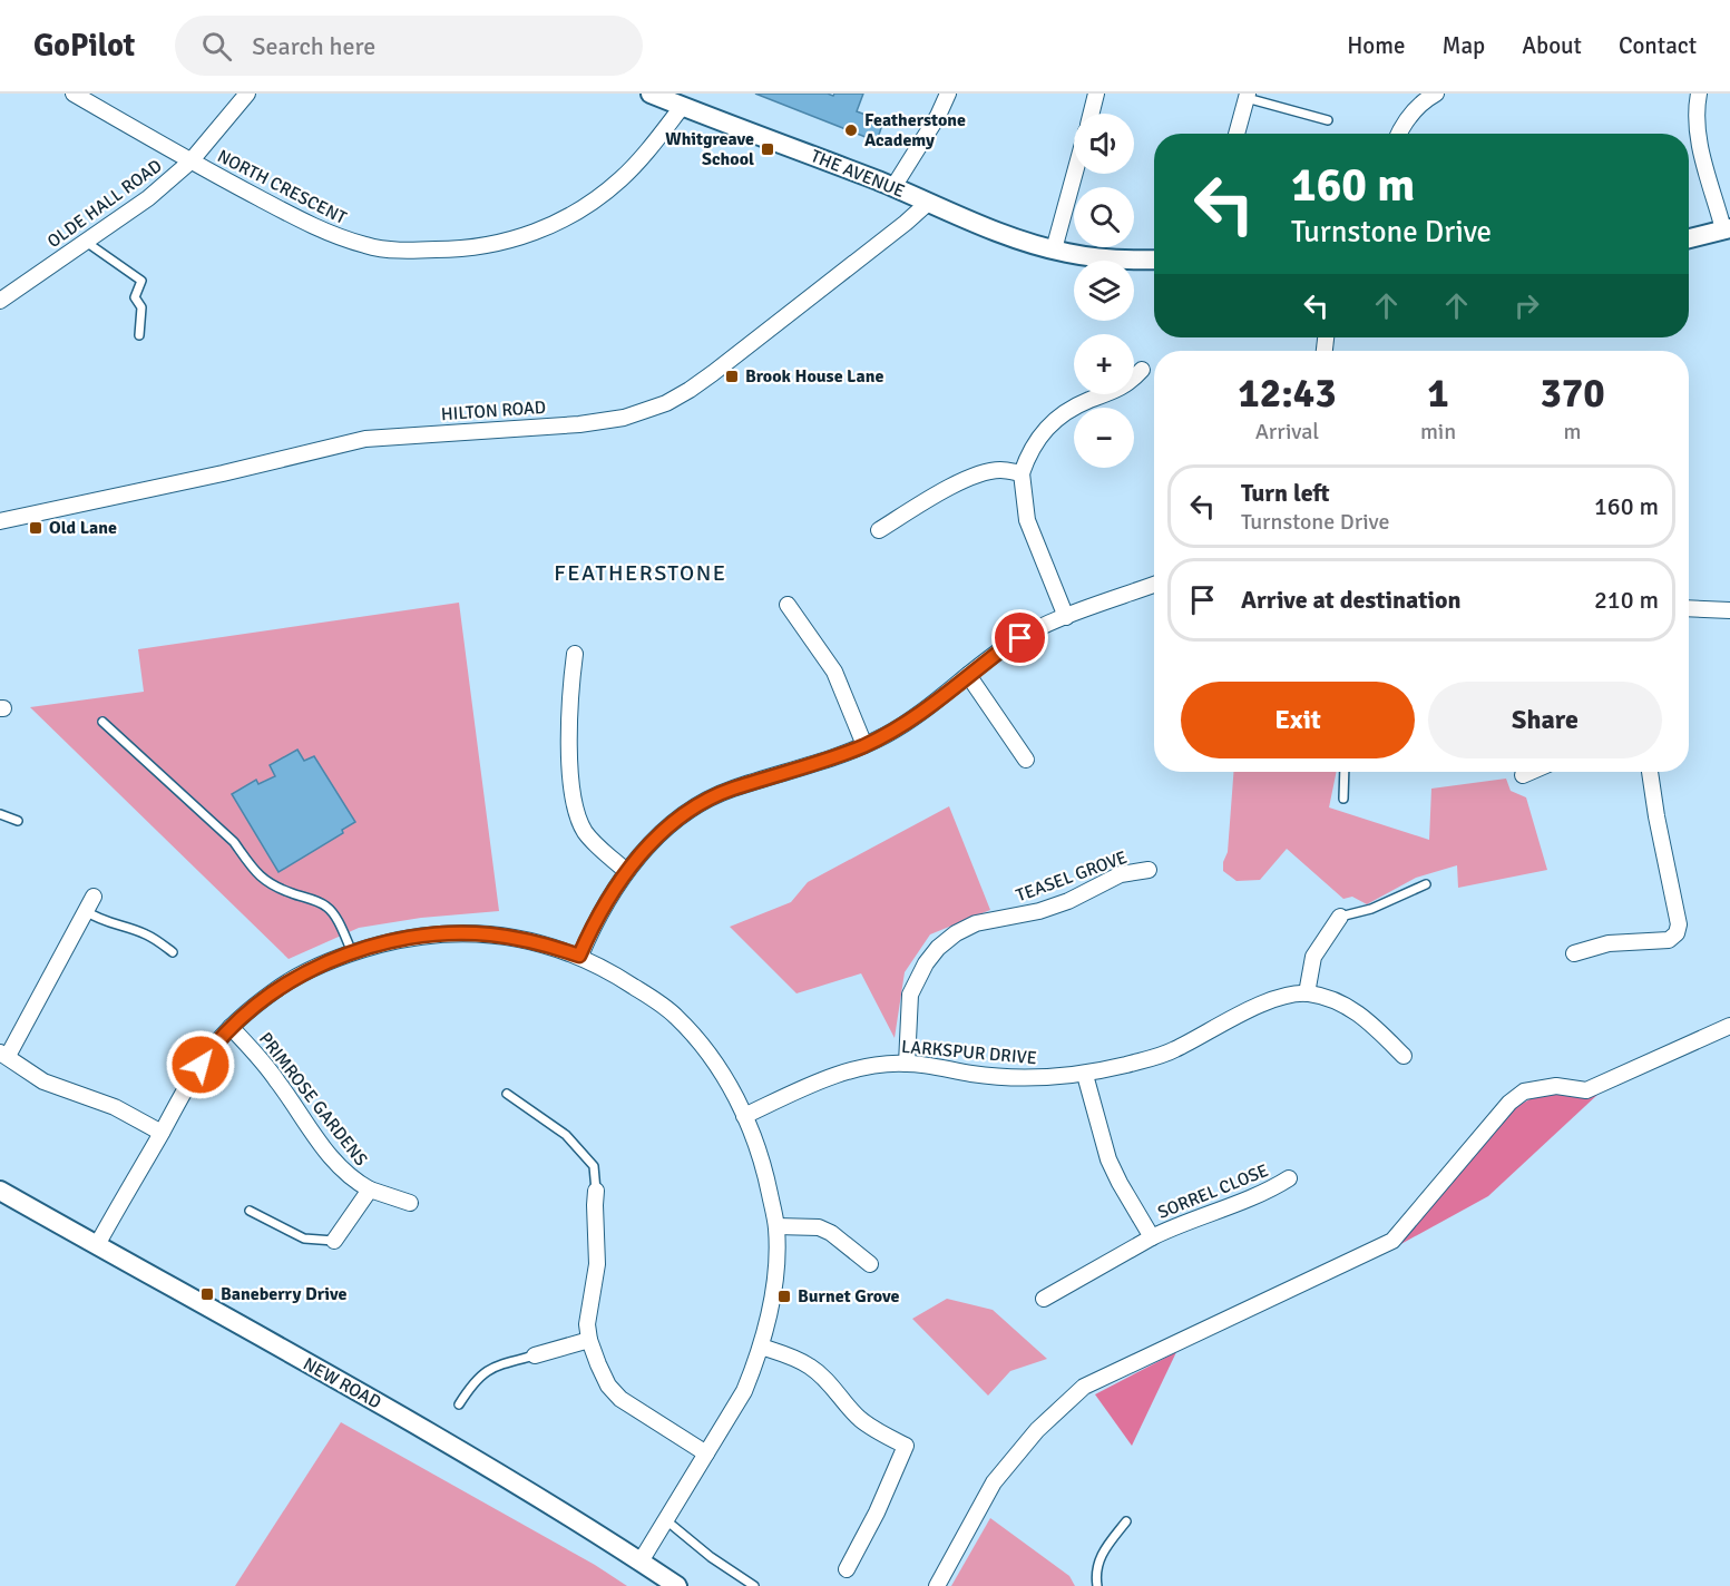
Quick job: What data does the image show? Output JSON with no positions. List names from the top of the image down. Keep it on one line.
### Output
{"streets":{"street":["THE AVENUE","NORTH CRESCENT","OLDE HALL ROAD","HILTON ROAD","TEASEL GROVE","LARKSPUR DRIVE","PRIMROSE GARDENS","SORREL CLOSE","NEW ROAD"]},"crossings":[["THE AVENUE","NORTH CRESCENT"],["THE AVENUE","HILTON ROAD"],["NORTH CRESCENT","OLDE HALL ROAD"],["TEASEL GROVE","LARKSPUR DRIVE"],["LARKSPUR DRIVE","SORREL CLOSE"]],"districts":["FEATHERSTONE"],"places":{"other":["Featherstone Academy"],"transit":["Whitgreave School","Brook House Lane","Old Lane","Baneberry Drive","Burnet Grove"]},"page":{"header":"GoPilot","search":"Search here","nav":["Home","Map","About","Contact"],"map_buttons":["+","−"],"turn":["160 m","Turnstone Drive"],"eta":["12:43","Arrival","1","min","370","m"],"list":[{"name":"Turn left","note":"Turnstone Drive","value":"160 m"},{"name":"Arrive at destination","value":"210 m"}],"buttons":["Exit","Share"]}}
